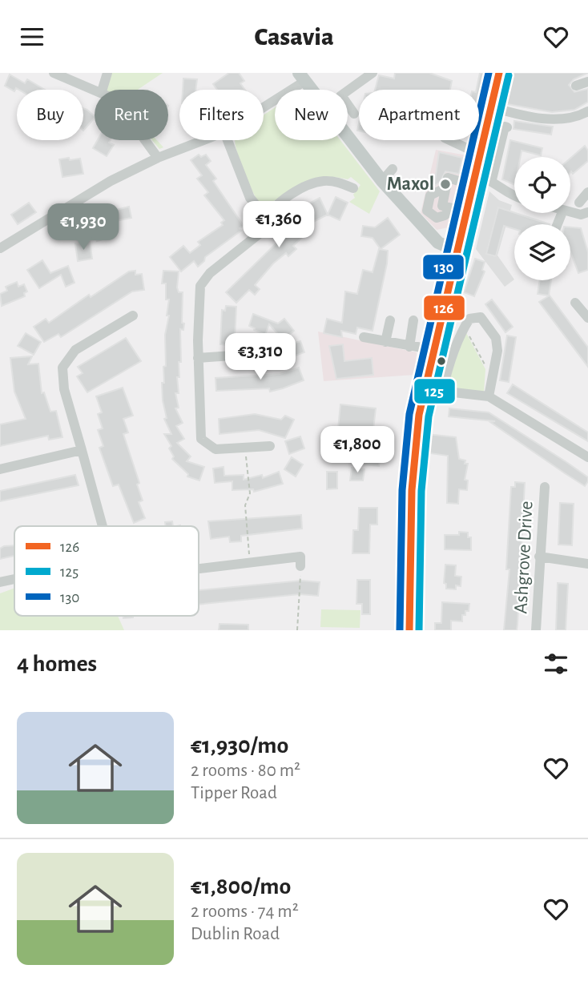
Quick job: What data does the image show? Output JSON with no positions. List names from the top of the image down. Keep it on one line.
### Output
{"streets":{"street":["Ashgrove Drive"]},"places":["Maxol"],"lines":["transit line 126","transit line 130","transit line 125"],"legend":["126","125","130"],"page":{"header":"Casavia","chip":["Buy","Rent","Filters","New","Apartment"],"price":["€1,360","€1,930","€3,310","€1,800"],"heading":"4 homes","list":[{"name":"€1,930/mo","note":"2 rooms · 80 m² · Tipper Road"},{"name":"€1,800/mo","note":"2 rooms · 74 m² · Dublin Road"}]}}
